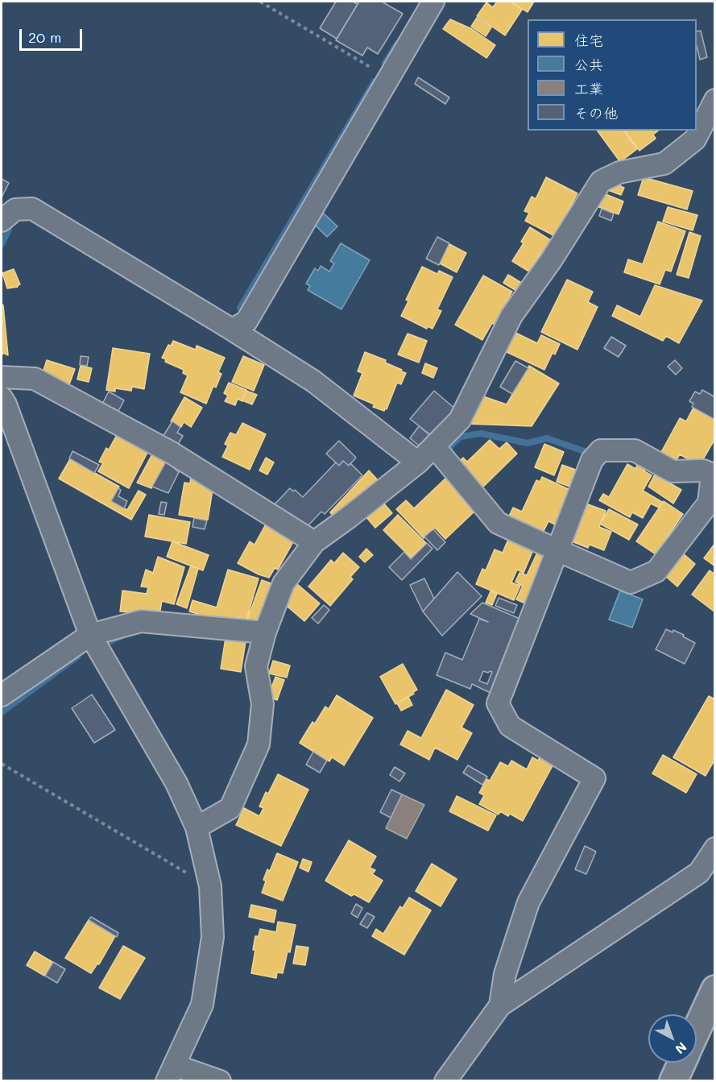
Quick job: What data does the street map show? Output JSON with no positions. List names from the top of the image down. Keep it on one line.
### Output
{"legend":["住宅","公共","工業","その他"],"scale_bar":"20 m","north":"bottom right"}
